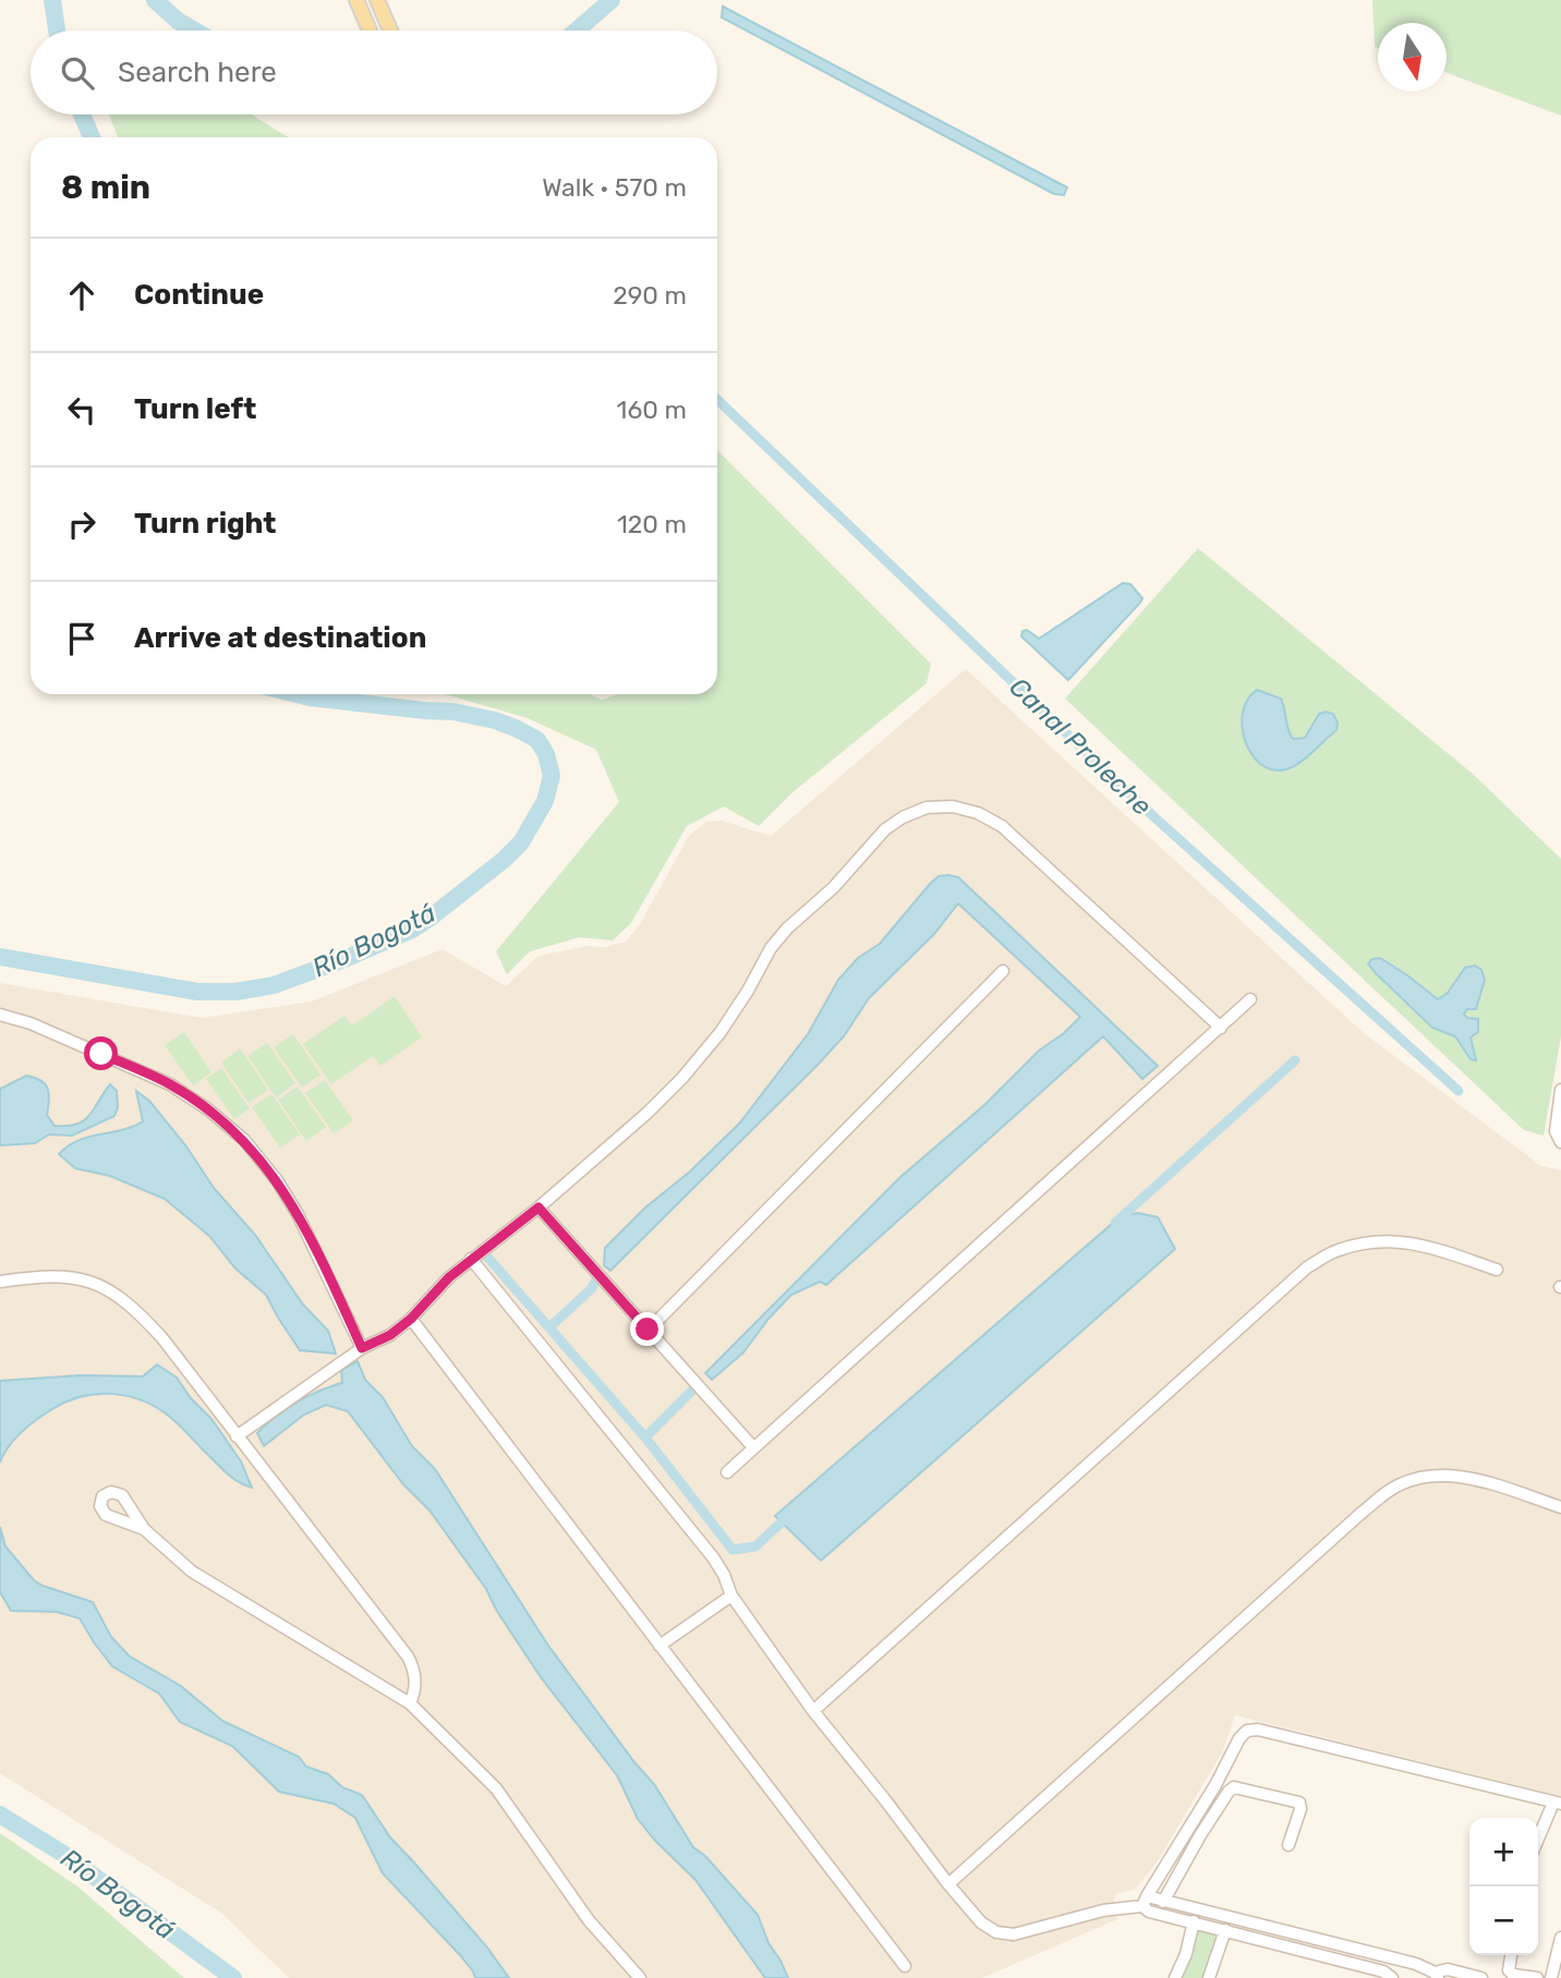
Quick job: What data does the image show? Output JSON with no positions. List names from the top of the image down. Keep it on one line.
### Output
{"water":["Canal Proleche","Río Bogotá"],"north":"bottom","page":{"search":"Search here","heading":["8 min","Walk · 570 m"],"list":[["Continue","290 m"],["Turn left","160 m"],["Turn right","120 m"],"Arrive at destination"],"map_buttons":["+","−"]}}
